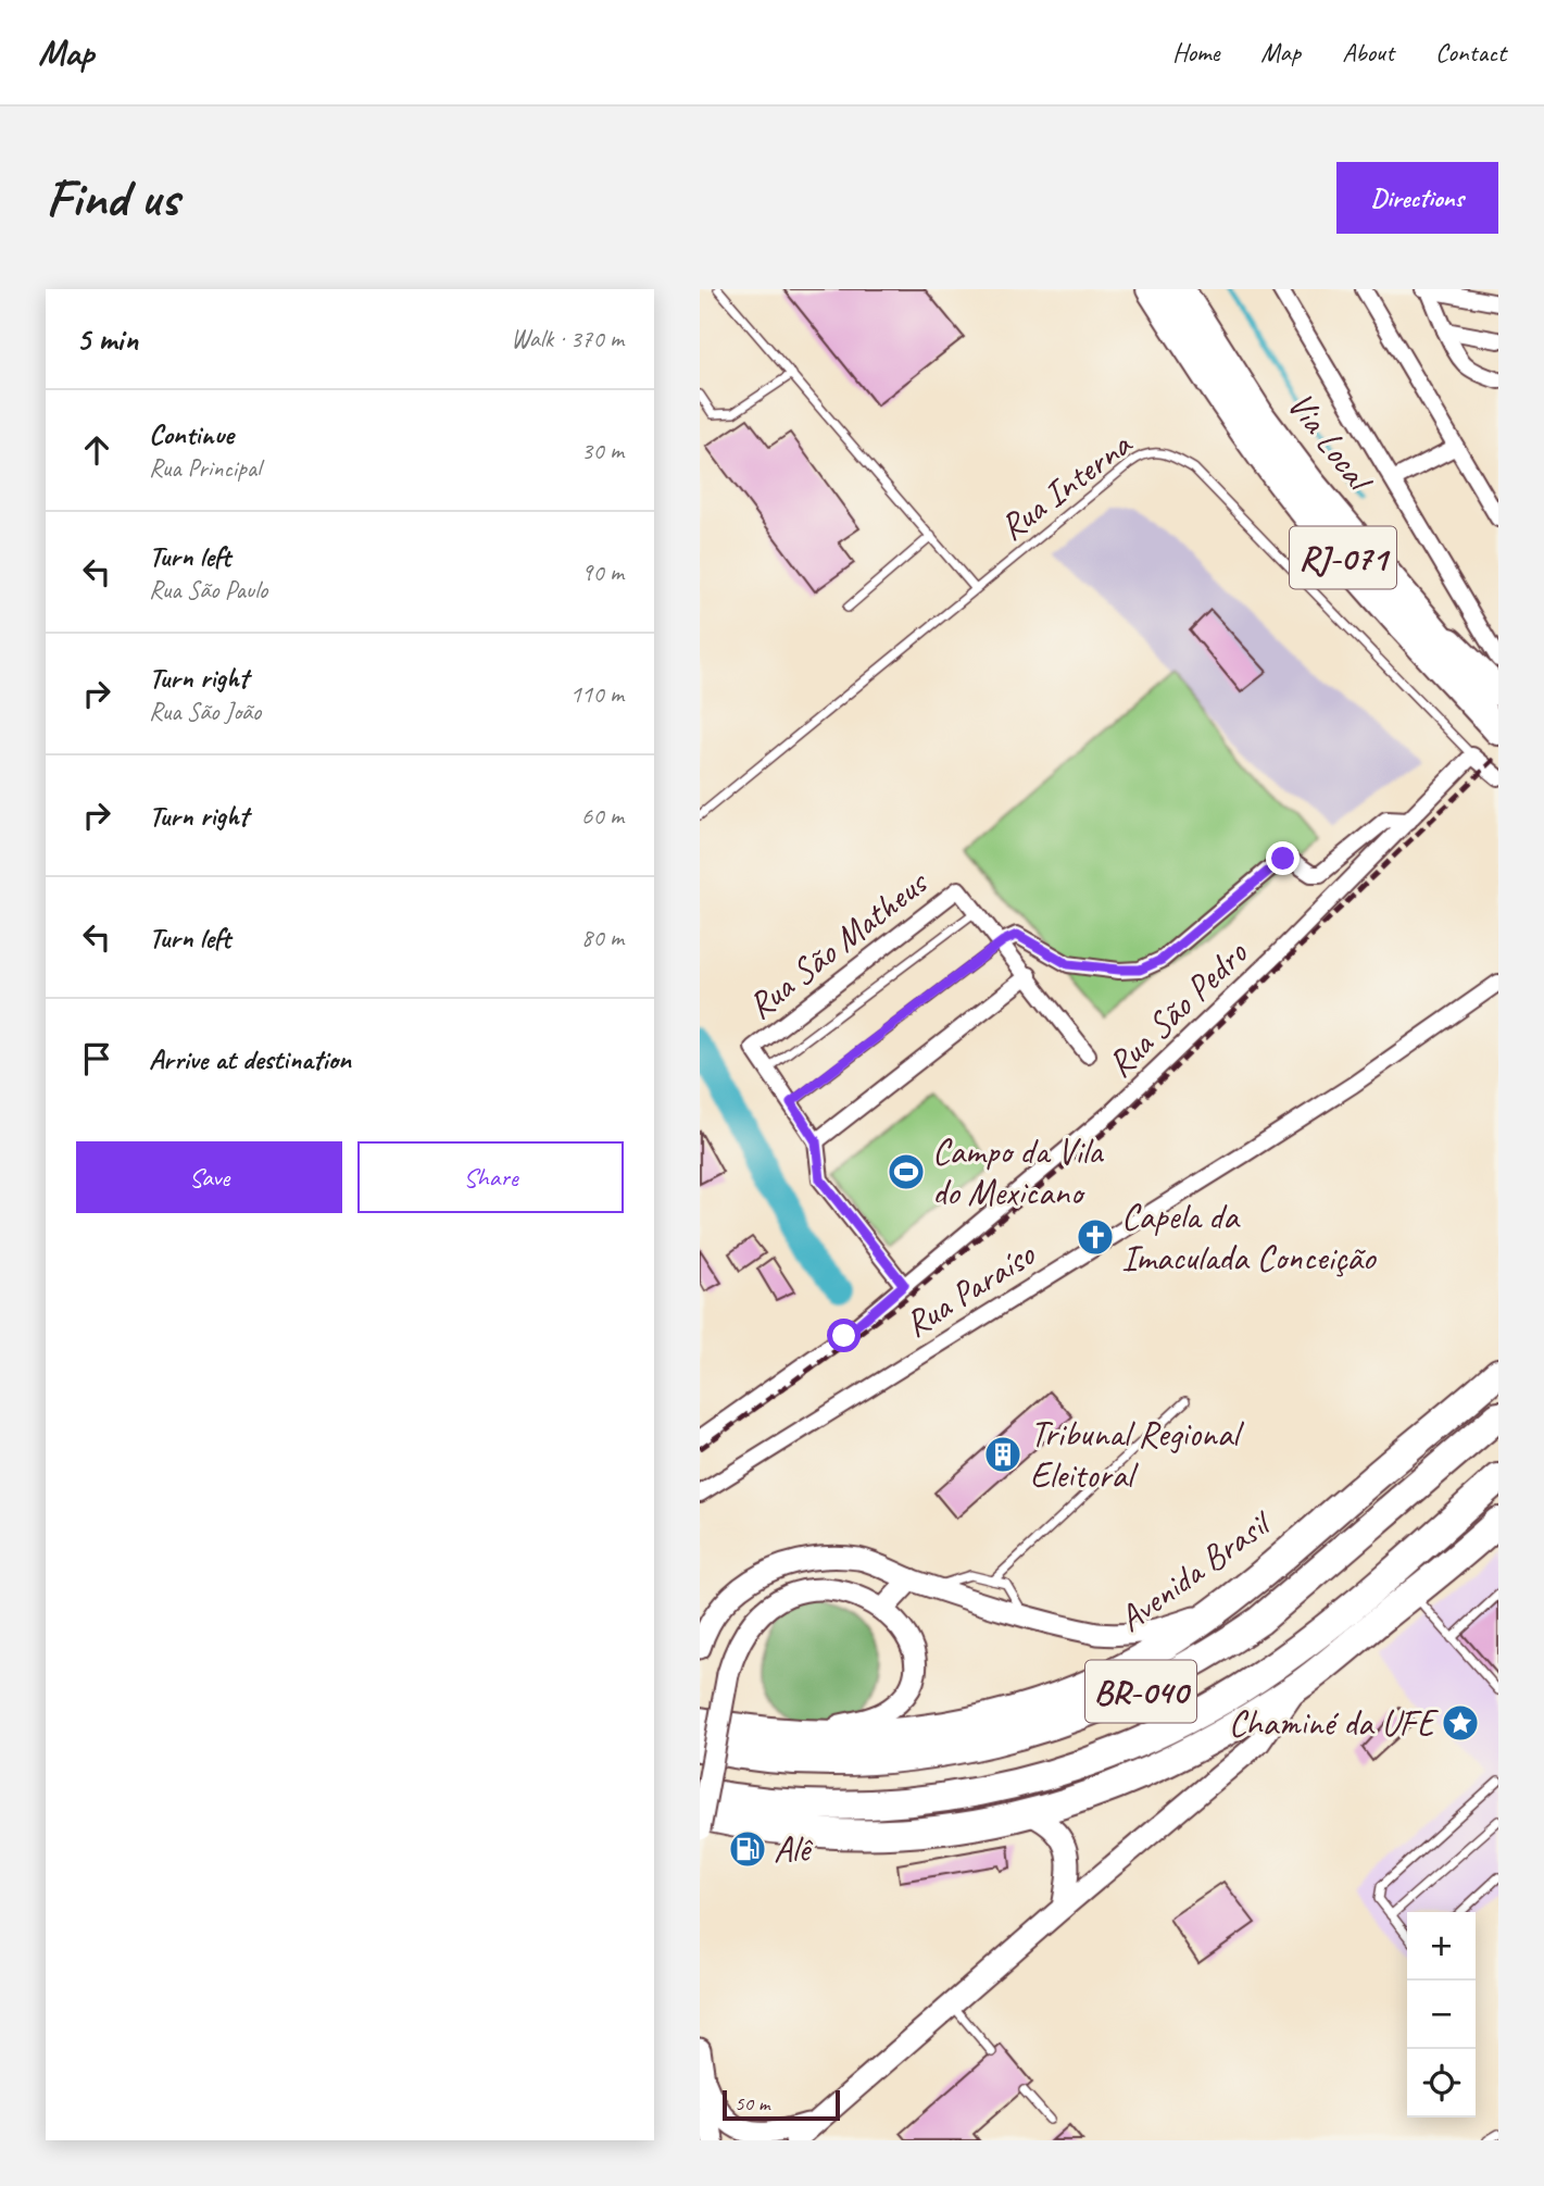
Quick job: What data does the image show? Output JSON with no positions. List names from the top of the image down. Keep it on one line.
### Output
{"streets":{"highway":["RJ-071","Avenida Brasil","BR-040"],"street":["Via Local","Rua São Matheus","Rua São Pedro","Rua Paraíso"],"lane":["Rua Interna"]},"crossings":[["Rua Interna","Rua São Pedro"]],"places":{"sports":["Campo da Vila do Mexicano"],"church":["Capela da Imaculada Conceição"],"building":["Tribunal Regional Eleitoral"],"place":["Chaminé da UFE"],"fuel station":["Alê"]},"scale_bar":"50 m","page":{"header":"Map","nav":["Home","Map","About","Contact"],"buttons":["Directions",["Save","Share"]],"title":"Find us","heading":["5 min","Walk · 370 m"],"list":[["Continue","Rua Principal","30 m"],["Turn left","Rua São Paulo","90 m"],["Turn right","Rua São João","110 m"],["Turn right","60 m"],["Turn left","80 m"],"Arrive at destination"],"map_buttons":["+","−"],"scale":"50 m"}}
